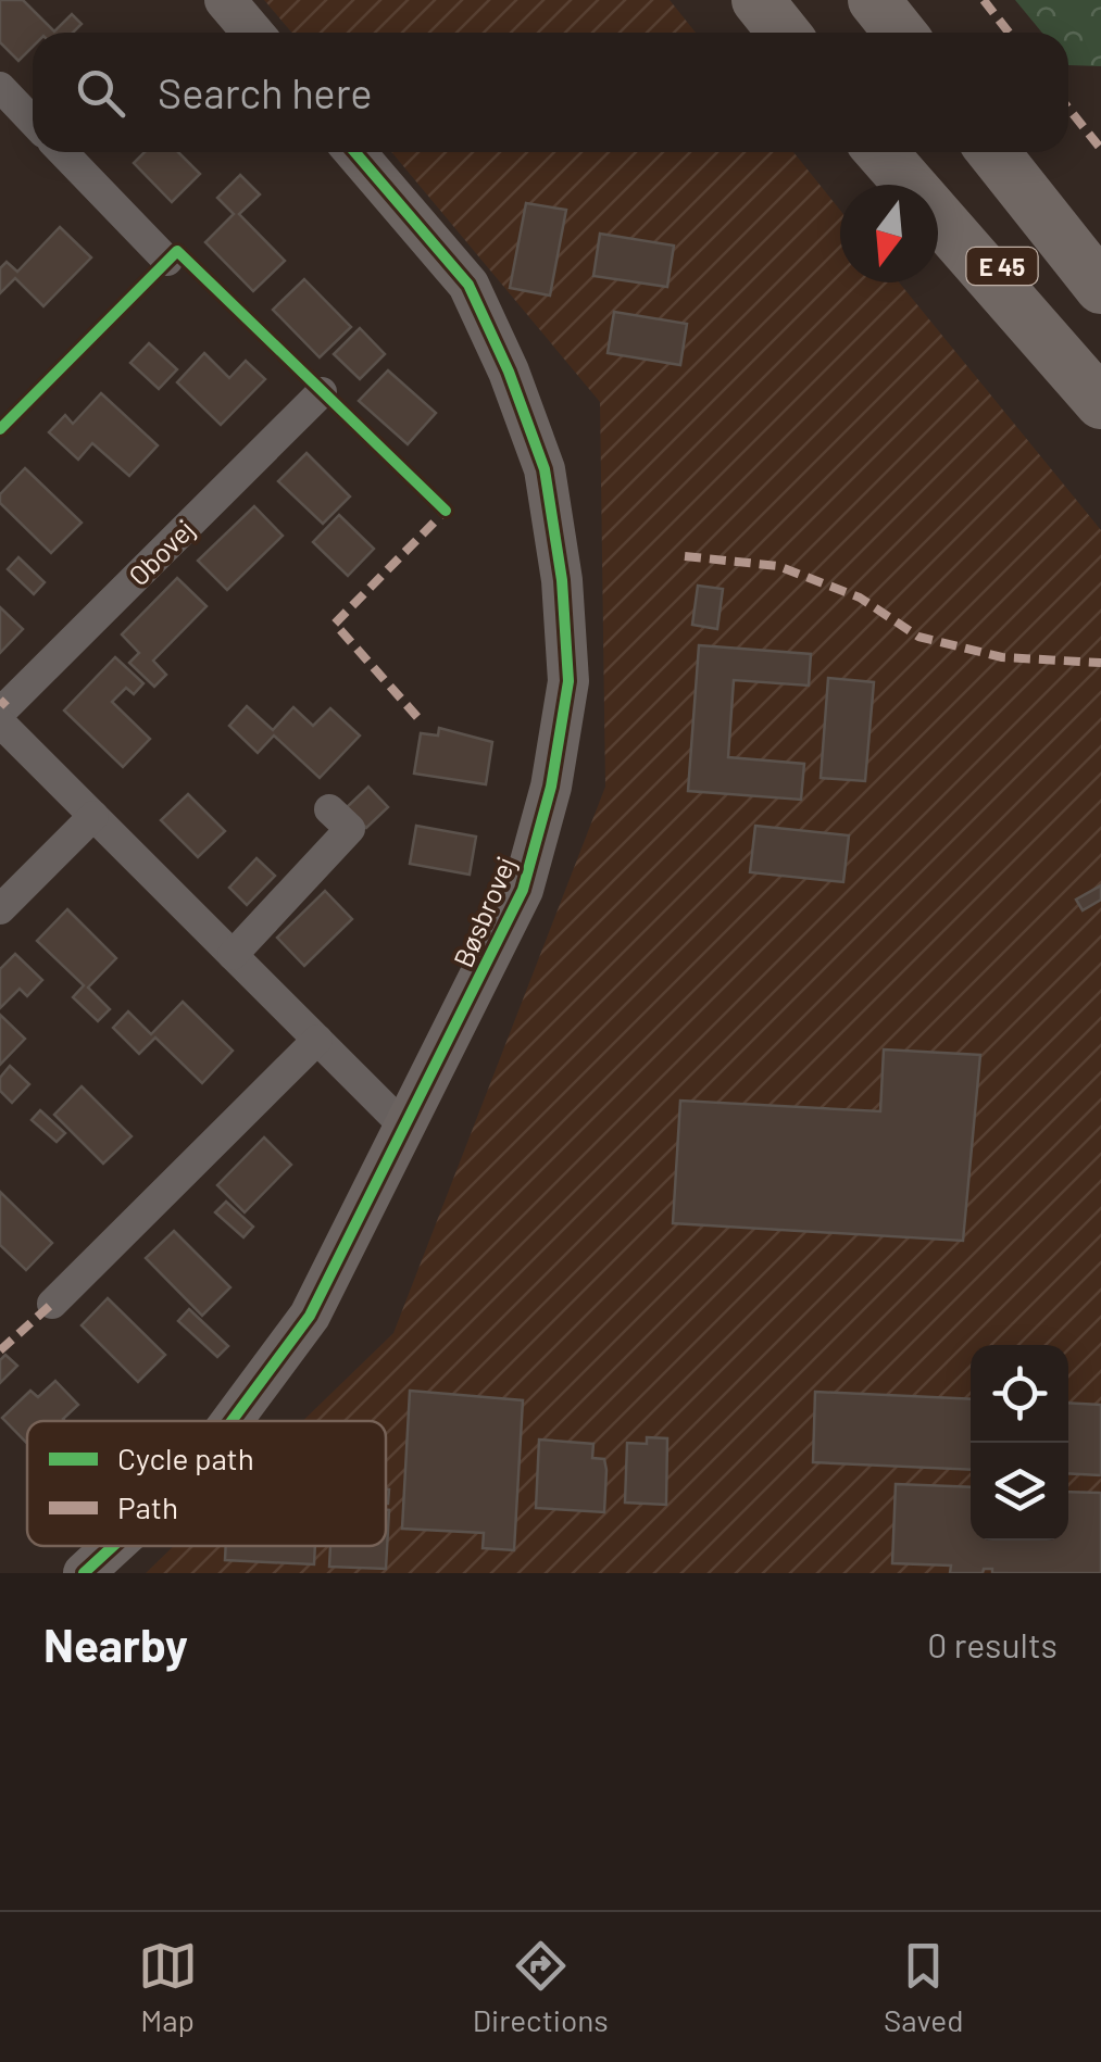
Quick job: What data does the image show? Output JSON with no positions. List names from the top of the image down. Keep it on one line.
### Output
{"streets":{"highway":["E 45"],"street":["Obovej","Bøsbrovej"]},"legend":["Cycle path","Path"],"north":"bottom","page":{"search":"Search here","heading":["Nearby","0 results"],"nav":["Map","Directions","Saved"]}}
